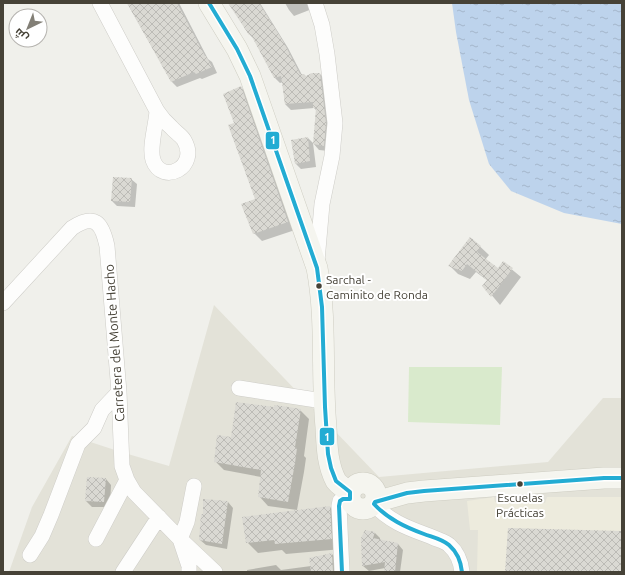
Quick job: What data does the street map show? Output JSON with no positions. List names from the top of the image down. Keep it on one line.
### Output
{"streets":{"street":["Carretera del Monte Hacho"]},"places":["Sarchal - Caminito de Ronda","Escuelas Prácticas"],"lines":["transit line 1"],"north":"bottom left"}
